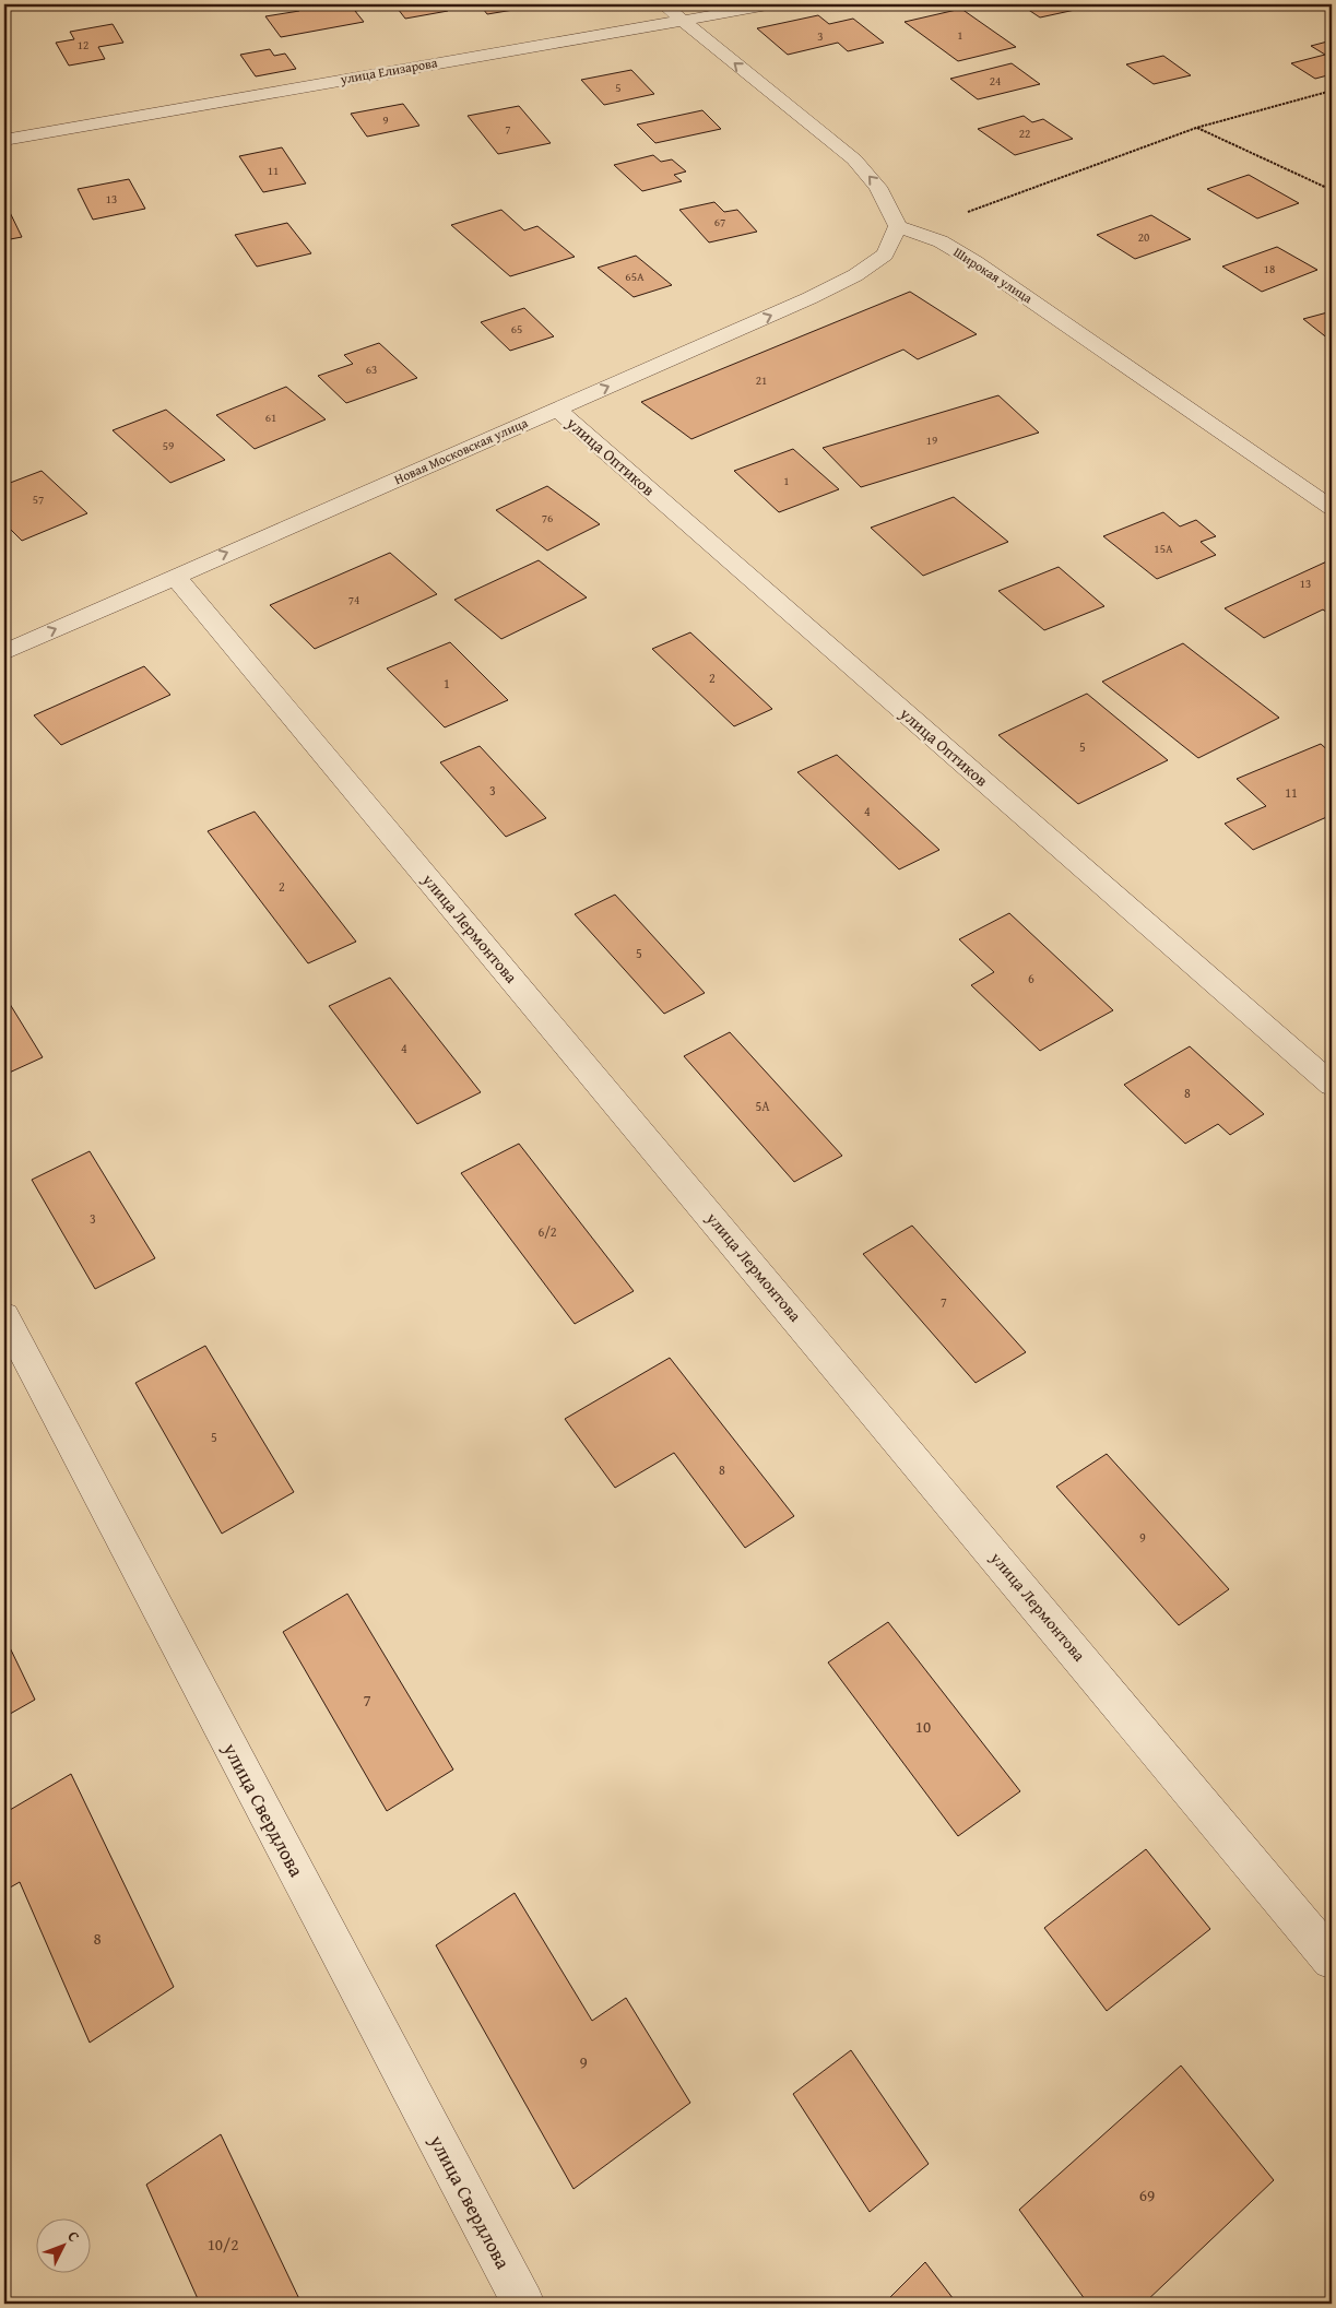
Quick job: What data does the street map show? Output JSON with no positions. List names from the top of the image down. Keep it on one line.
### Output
{"streets":{"street":["улица Елизарова","Широкая улица","Новая Московская улица","улица Оптиков","улица Лермонтова","улица Свердлова"]},"crossings":[["Широкая улица","Новая Московская улица"],["Новая Московская улица","улица Оптиков"],["Новая Московская улица","улица Лермонтова"]],"one_way":["Новая Московская улица"],"house_numbers":["1","3","12","24","5","9","7","22","11","13","67","20","18","65А","65","63","21","61","19","59","1","57","76","15А","13","74","2","1","5","3","11","4","2","5","6","4","8","5А","3","6/2","7","5","8","9","7","10","8","9","69","10/2"],"north":"top right"}
